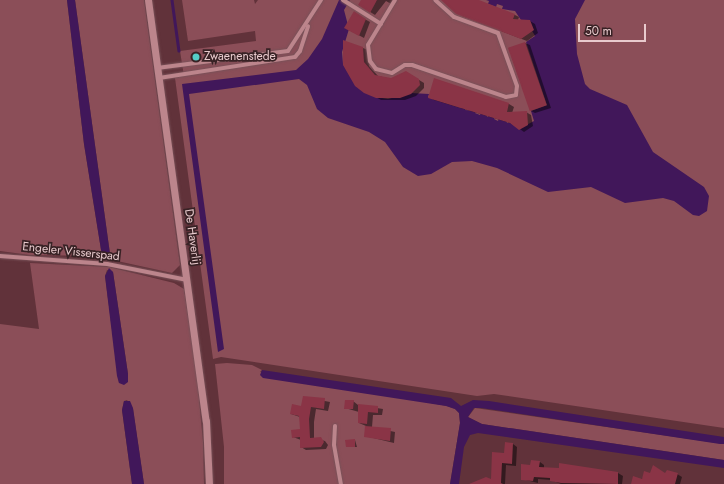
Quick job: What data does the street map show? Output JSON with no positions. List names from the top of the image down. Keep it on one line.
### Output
{"streets":{"street":["De Haverlij","Engeler Visserspad"]},"crossings":[["De Haverlij","Engeler Visserspad"]],"places":["Zwaenenstede"],"scale_bar":"50 m"}
